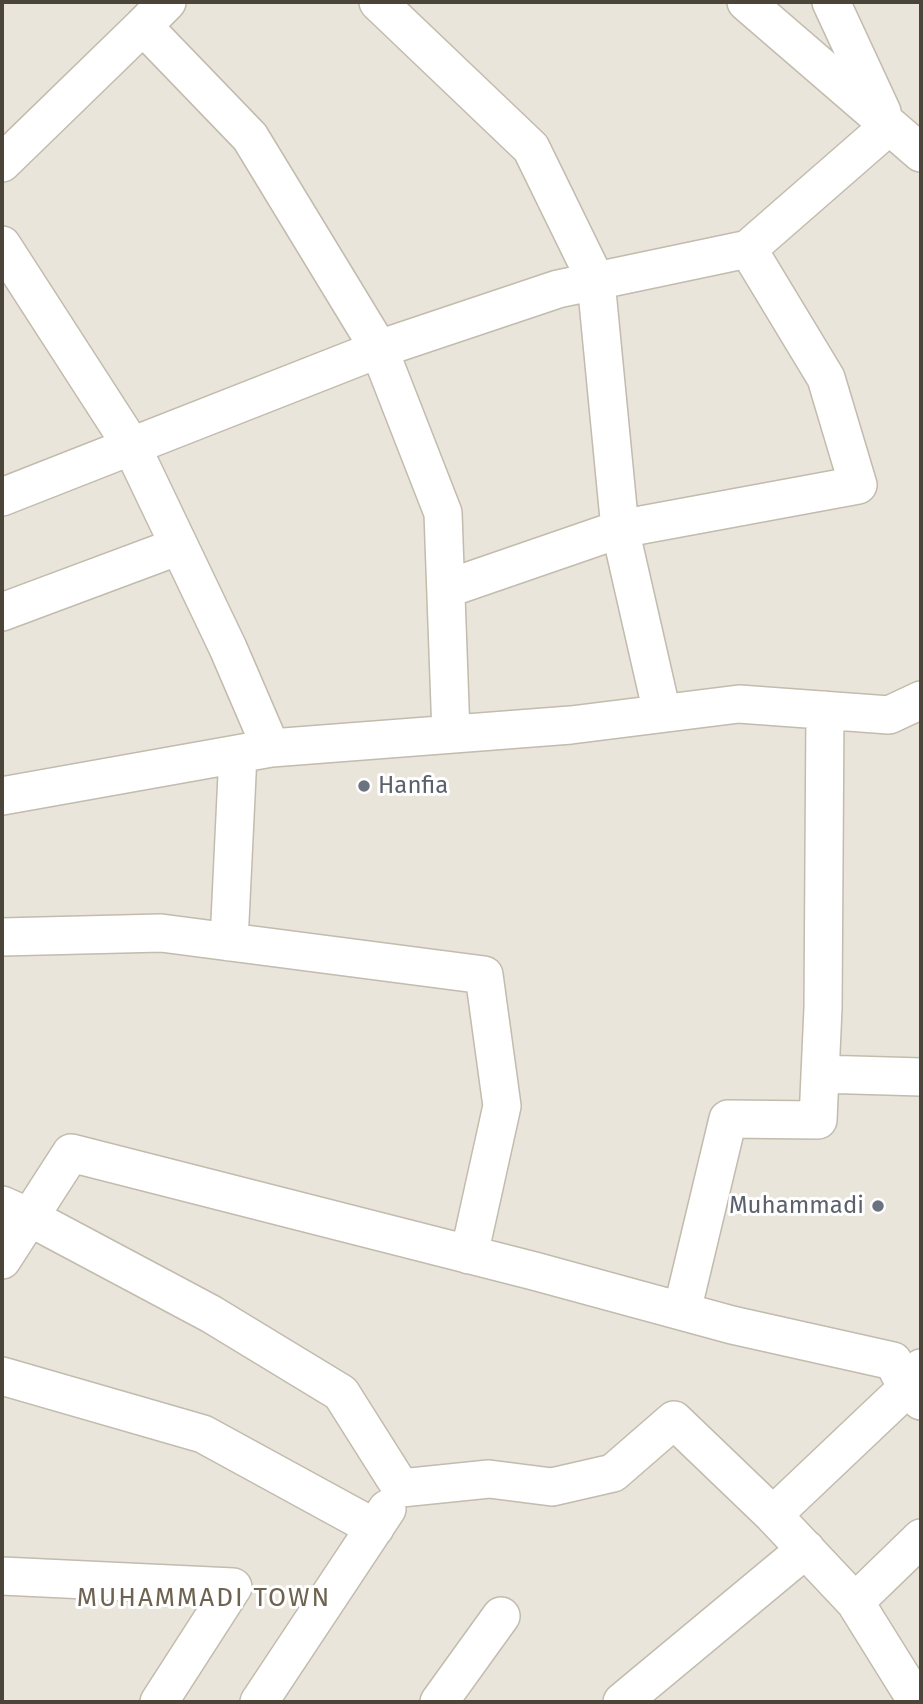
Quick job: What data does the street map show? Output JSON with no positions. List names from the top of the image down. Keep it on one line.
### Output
{"districts":["MUHAMMADI TOWN"],"places":["Hanfia","Muhammadi"]}
